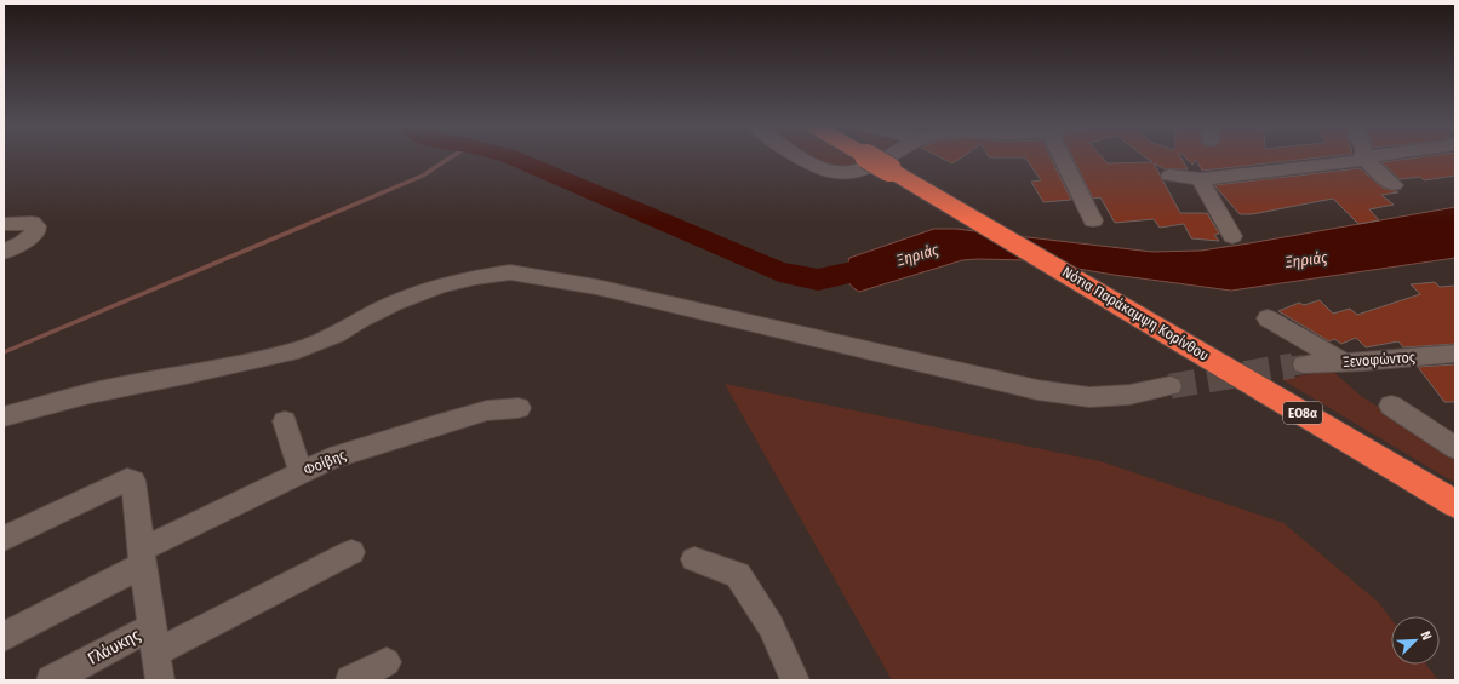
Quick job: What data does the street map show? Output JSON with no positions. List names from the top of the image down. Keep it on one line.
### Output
{"streets":{"highway":["Νότια Παράκαμψη Κορίνθου","ΕΟ8α"],"street":["Ξενοφώντος","Φοίβης","Γλάυκης"]},"water":["Ξηριάς"],"north":"top right"}
